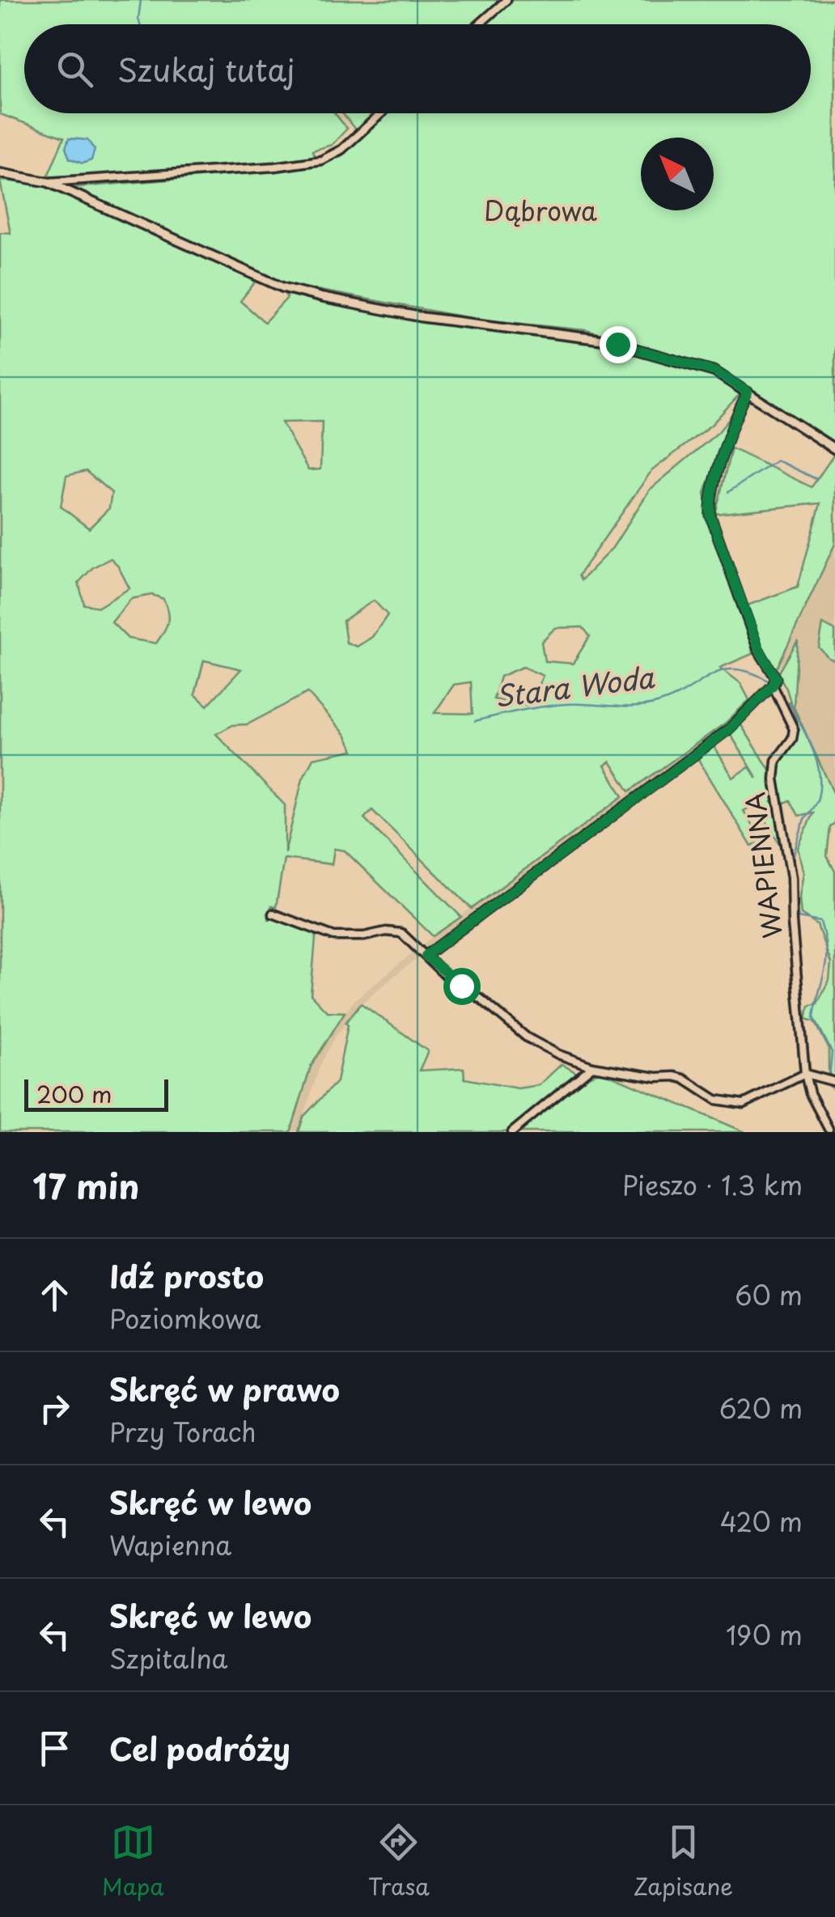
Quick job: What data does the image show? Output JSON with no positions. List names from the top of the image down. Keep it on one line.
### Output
{"streets":{"street":["WAPIENNA"]},"water":["Stara Woda"],"parks":["Dąbrowa"],"scale_bar":"200 m","north":"top left","page":{"search":"Szukaj tutaj","scale":"200 m","heading":["17 min","Pieszo · 1.3 km"],"list":[["Idź prosto","Poziomkowa","60 m"],["Skręć w prawo","Przy Torach","620 m"],["Skręć w lewo","Wapienna","420 m"],["Skręć w lewo","Szpitalna","190 m"],"Cel podróży"],"nav":["Mapa","Trasa","Zapisane"]}}
